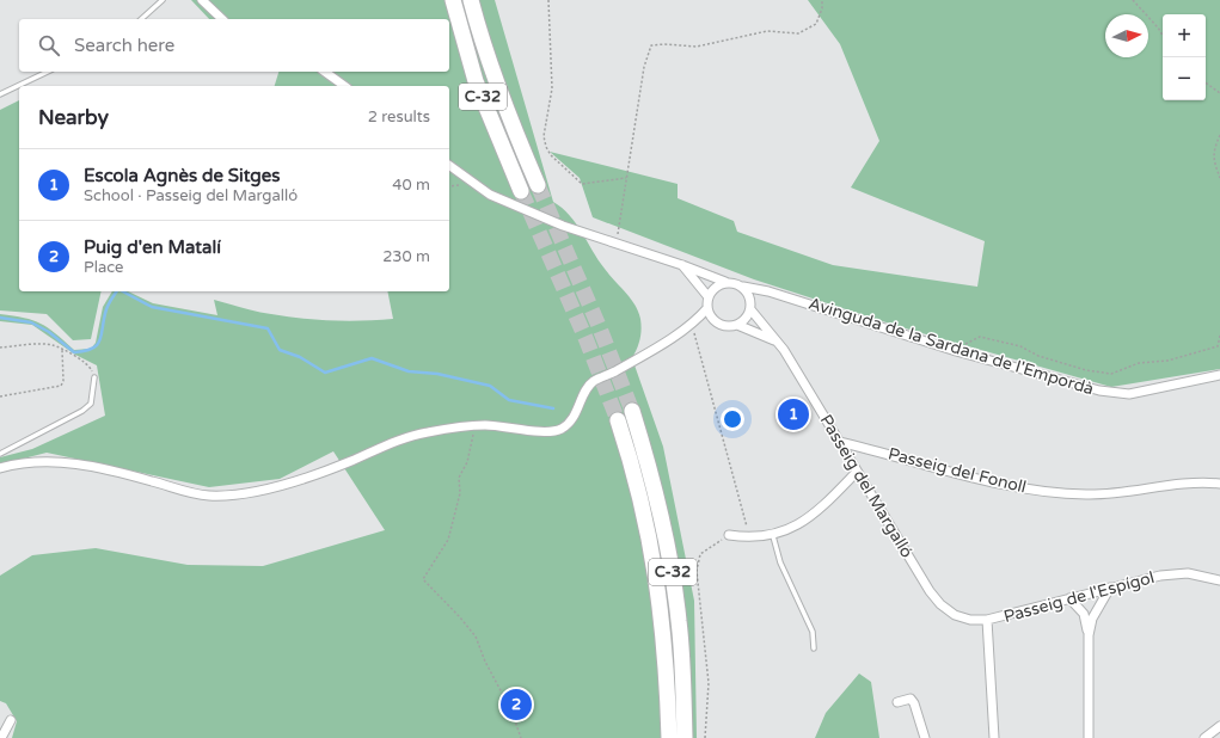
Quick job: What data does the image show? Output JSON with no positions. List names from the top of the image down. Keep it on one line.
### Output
{"streets":{"highway":["C-32"],"street":["Avinguda de la Sardana de l'Empordà","Passeig del Fonoll","Passeig del Margalló","Passeig de l'Espígol"]},"crossings":[["Avinguda de la Sardana de l'Empordà","Passeig del Margalló"],["Passeig del Fonoll","Passeig del Margalló"],["Passeig del Margalló","Passeig de l'Espígol"]],"north":"right","page":{"map_buttons":["+","−"],"search":"Search here","heading":["Nearby","2 results"],"list":[{"mark":"1","name":"Escola Agnès de Sitges","note":"School · Passeig del Margalló","value":"40 m"},{"mark":"2","name":"Puig d'en Matalí","note":"Place","value":"230 m"}],"pins":["1","2"]}}
